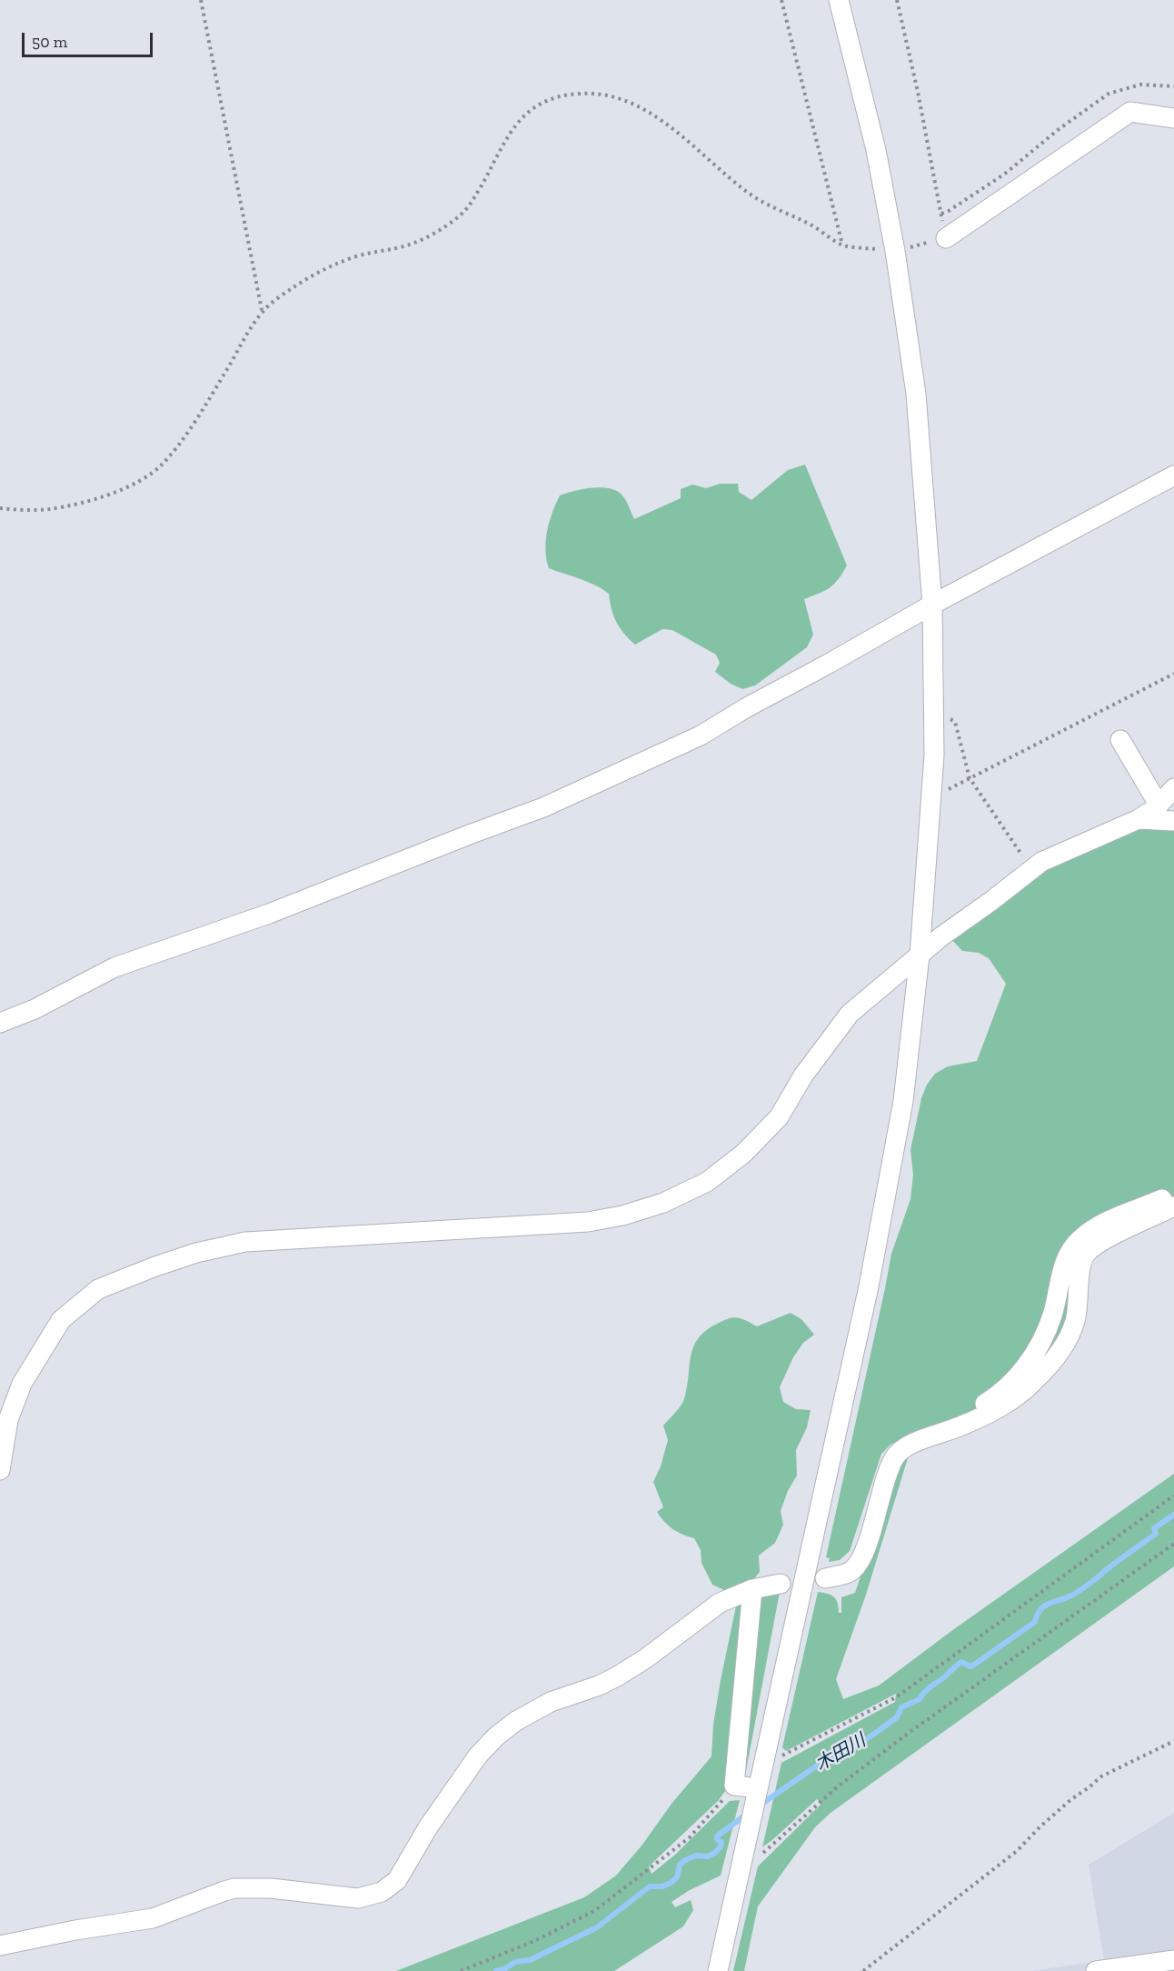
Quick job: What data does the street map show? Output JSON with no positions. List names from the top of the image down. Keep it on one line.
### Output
{"water":["木田川"],"scale_bar":"50 m"}
